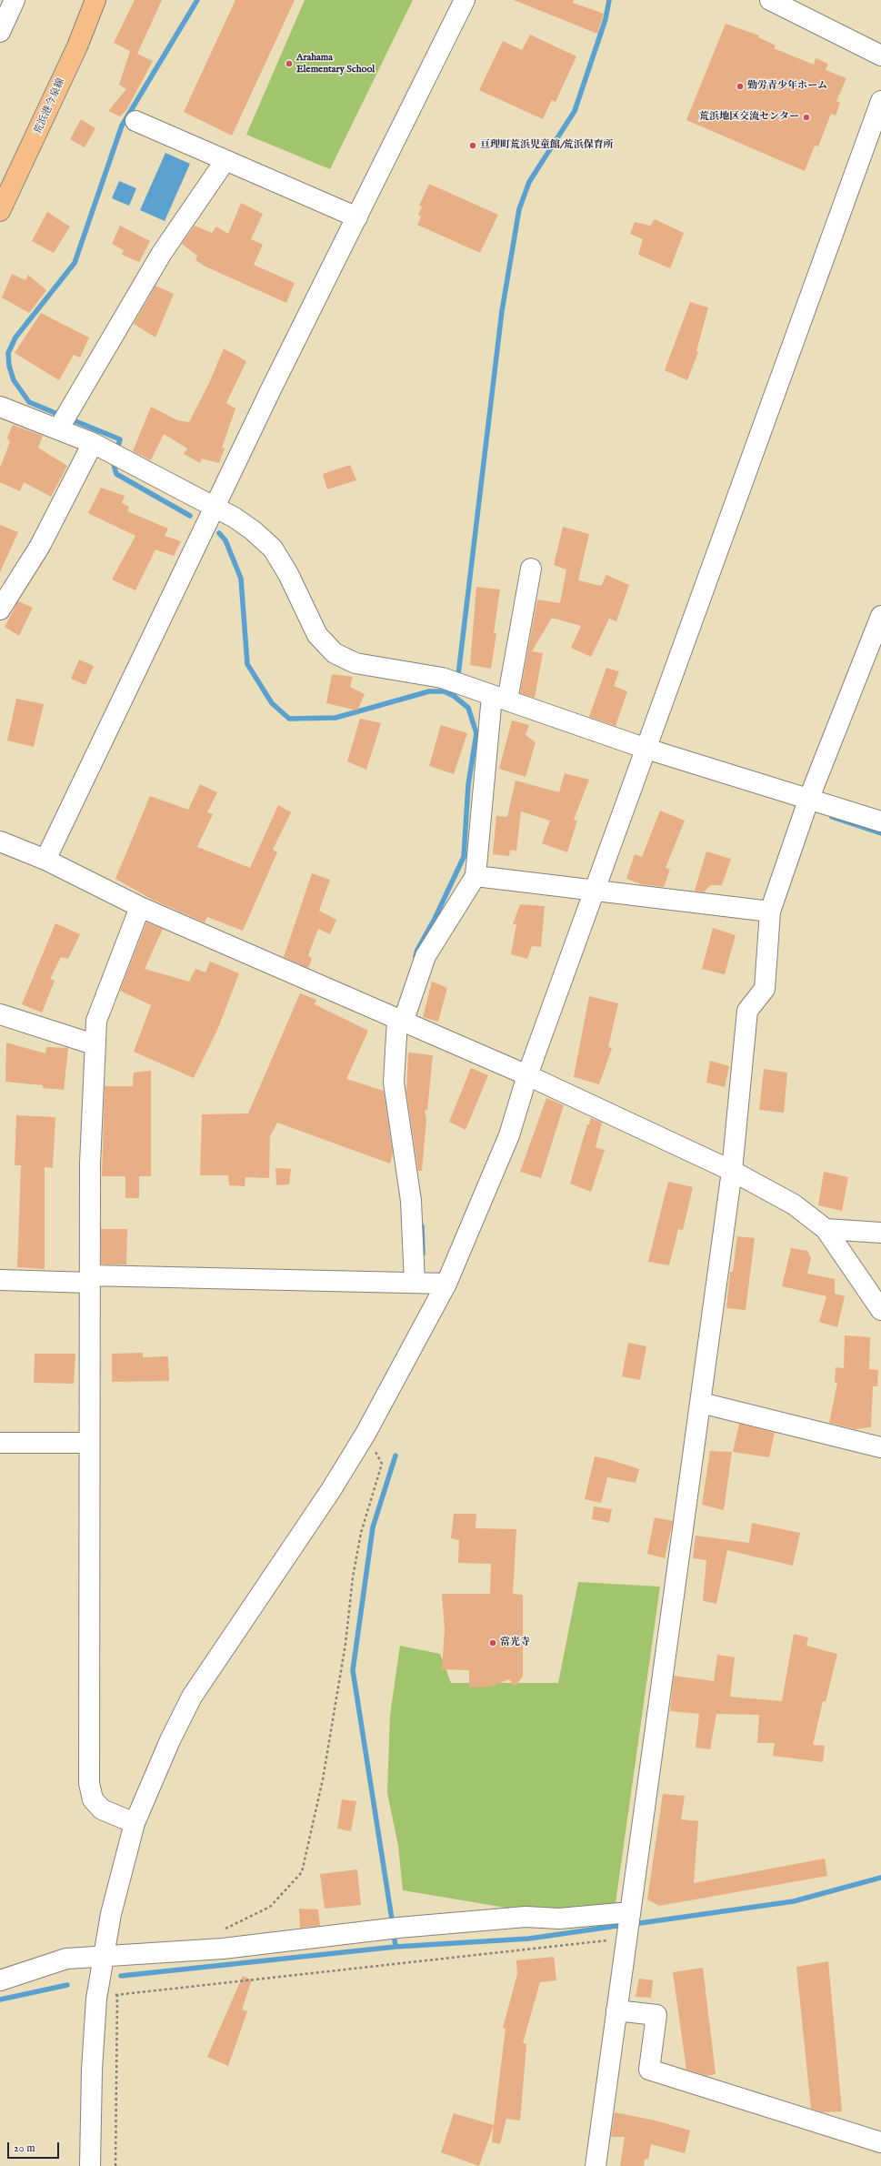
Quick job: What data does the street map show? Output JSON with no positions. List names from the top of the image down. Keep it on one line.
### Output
{"streets":{"main road":["荒浜港今泉線"]},"places":["Arahama Elementary School","勤労青少年ホーム","荒浜地区交流センター","亘理町荒浜児童館/荒浜保育所","當光寺"],"scale_bar":"20 m"}
